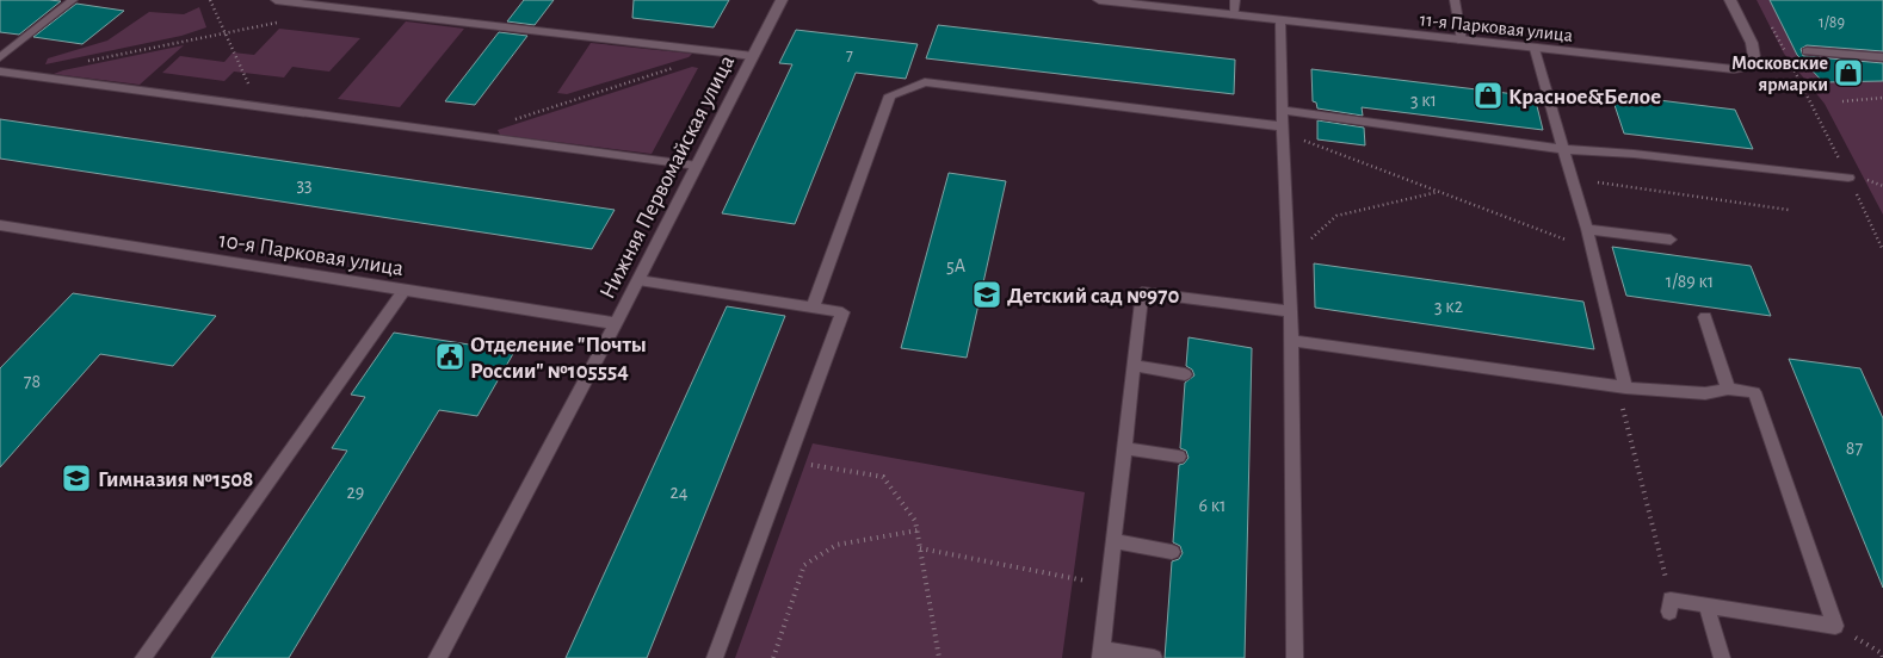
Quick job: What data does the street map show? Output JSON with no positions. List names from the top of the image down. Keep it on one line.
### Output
{"streets":{"street":["11-я Парковая улица","Нижняя Первомайская улица","10-я Парковая улица"]},"crossings":[["Нижняя Первомайская улица","10-я Парковая улица"]],"places":{"shop":["Московские ярмарки","Красное&Белое"],"school or university":["Детский сад №970","Гимназия №1508"],"public building":["Отделение \"Почты России\" №105554"]},"house_numbers":["1/89","7","3 к1","33","5А","1/89 к1","3 к2","78","87","29","24","6 к1"]}
